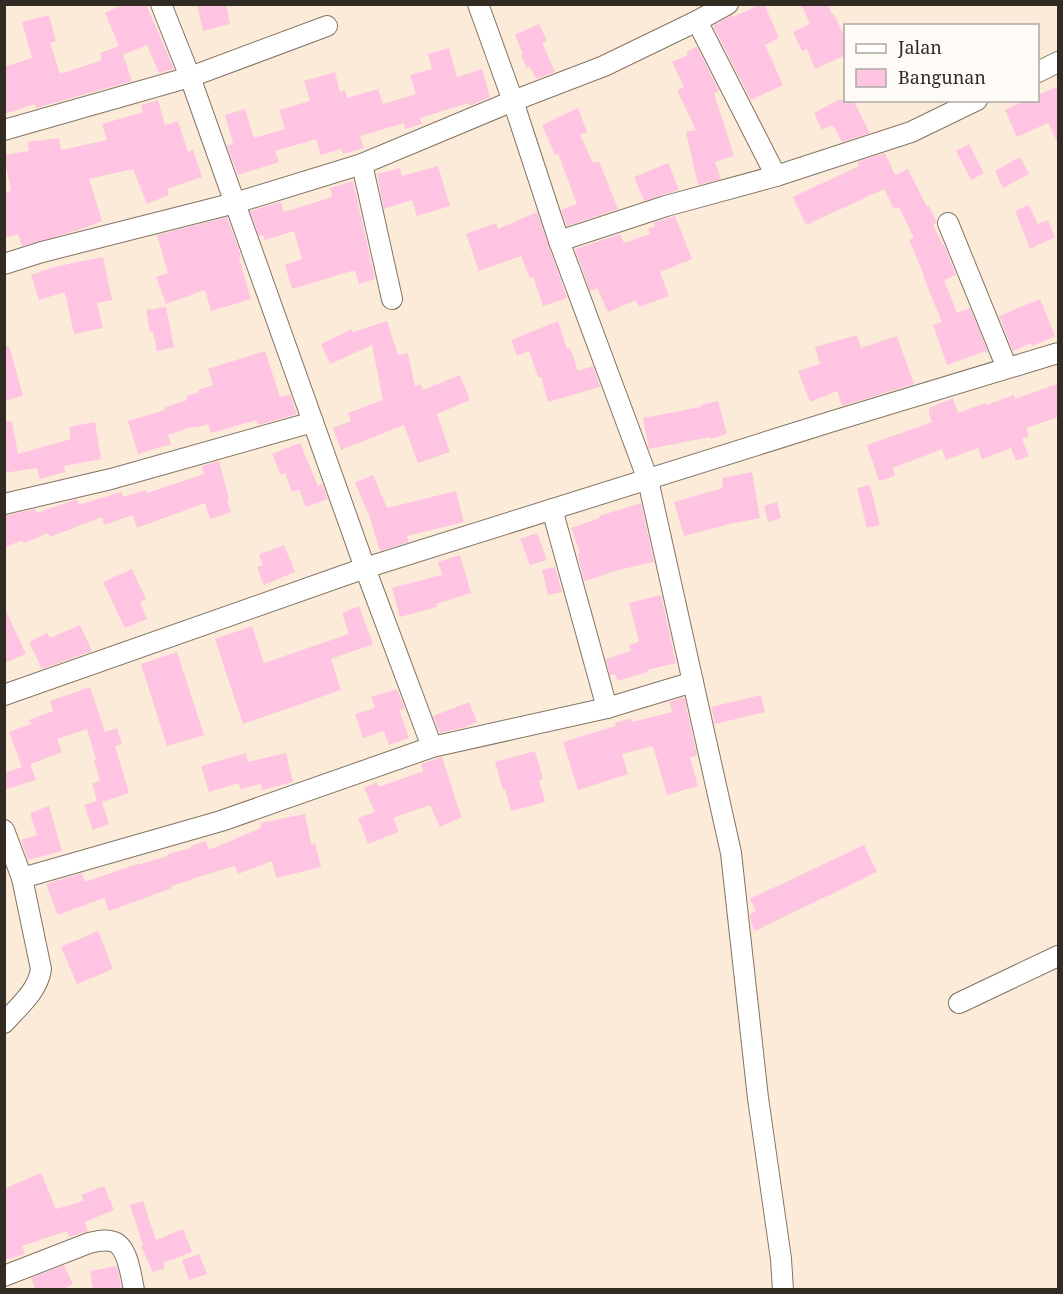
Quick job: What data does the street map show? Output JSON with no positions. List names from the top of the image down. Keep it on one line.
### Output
{"legend":["Jalan","Bangunan"]}
